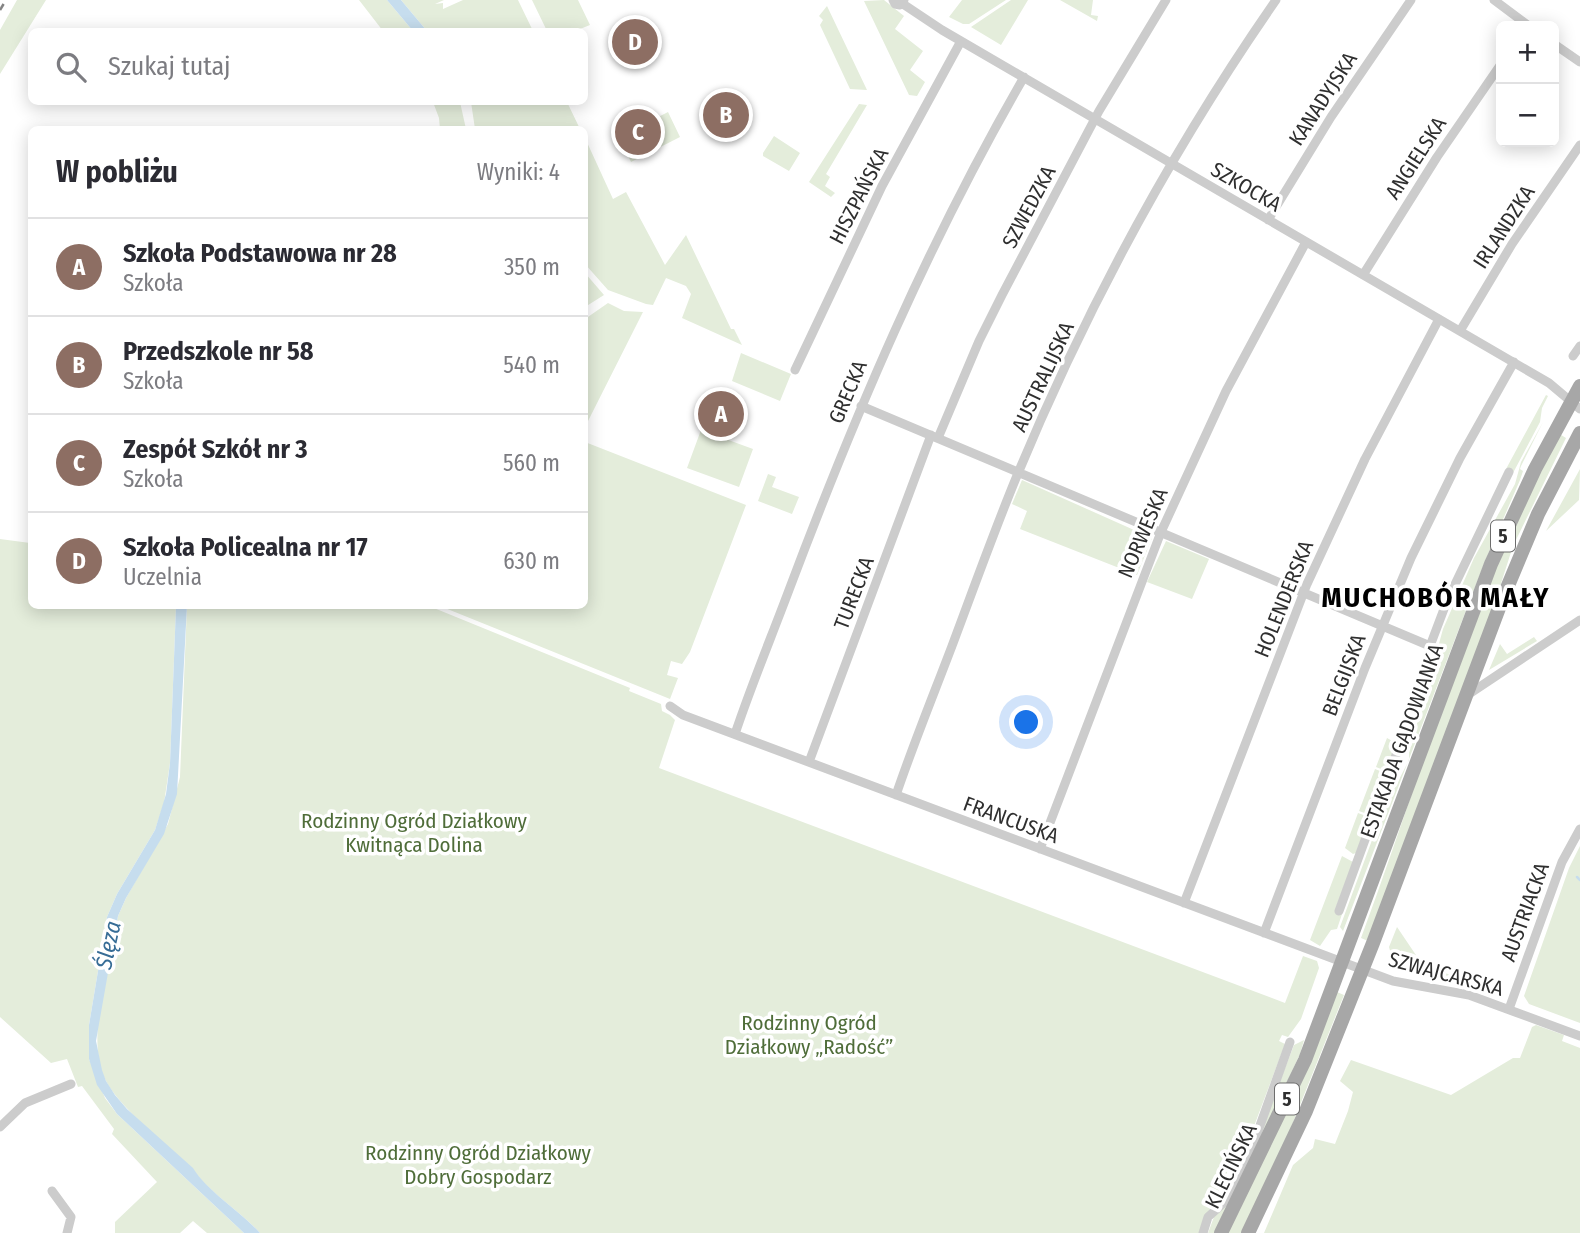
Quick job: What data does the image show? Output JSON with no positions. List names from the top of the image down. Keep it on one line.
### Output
{"streets":{"main road":["5","ESTAKADA GĄDOWIANKA","KLECIŃSKA"],"street":["KANADYJSKA","ANGIELSKA","SZKOCKA","HISZPAŃSKA","SZWEDZKA","IRLANDZKA","AUSTRALIJSKA","GRECKA","NORWESKA","TURECKA","HOLENDERSKA","BELGIJSKA","FRANCUSKA","AUSTRIACKA","SZWAJCARSKA"]},"crossings":[["KANADYJSKA","SZKOCKA"],["ANGIELSKA","SZKOCKA"],["SZKOCKA","HISZPAŃSKA"],["SZKOCKA","SZWEDZKA"],["SZKOCKA","IRLANDZKA"],["SZKOCKA","AUSTRALIJSKA"],["SZKOCKA","GRECKA"],["SZKOCKA","NORWESKA"],["SZKOCKA","HOLENDERSKA"],["SZKOCKA","BELGIJSKA"],["SZKOCKA","ESTAKADA GĄDOWIANKA"],["SZWEDZKA","TURECKA"],["AUSTRALIJSKA","FRANCUSKA"],["GRECKA","FRANCUSKA"],["NORWESKA","FRANCUSKA"],["5","ESTAKADA GĄDOWIANKA"],["5","SZWAJCARSKA"],["TURECKA","FRANCUSKA"],["HOLENDERSKA","FRANCUSKA"],["BELGIJSKA","FRANCUSKA"],["ESTAKADA GĄDOWIANKA","FRANCUSKA"],["ESTAKADA GĄDOWIANKA","SZWAJCARSKA"],["ESTAKADA GĄDOWIANKA","KLECIŃSKA"],["FRANCUSKA","SZWAJCARSKA"],["FRANCUSKA","KLECIŃSKA"],["AUSTRIACKA","SZWAJCARSKA"],["SZWAJCARSKA","KLECIŃSKA"]],"districts":["MUCHOBÓR MAŁY"],"water":["Ślęza"],"parks":["Rodzinny Ogród Działkowy Kwitnąca Dolina","Rodzinny Ogród Działkowy „Radość”","Rodzinny Ogród Działkowy Dobry Gospodarz"],"page":{"pins":["D","B","C","A"],"map_buttons":["+","−"],"search":"Szukaj tutaj","heading":["W pobliżu","Wyniki: 4"],"list":[{"mark":"A","name":"Szkoła Podstawowa nr 28","note":"Szkoła","value":"350 m"},{"mark":"B","name":"Przedszkole nr 58","note":"Szkoła","value":"540 m"},{"mark":"C","name":"Zespół Szkół nr 3","note":"Szkoła","value":"560 m"},{"mark":"D","name":"Szkoła Policealna nr 17","note":"Uczelnia","value":"630 m"}]}}
